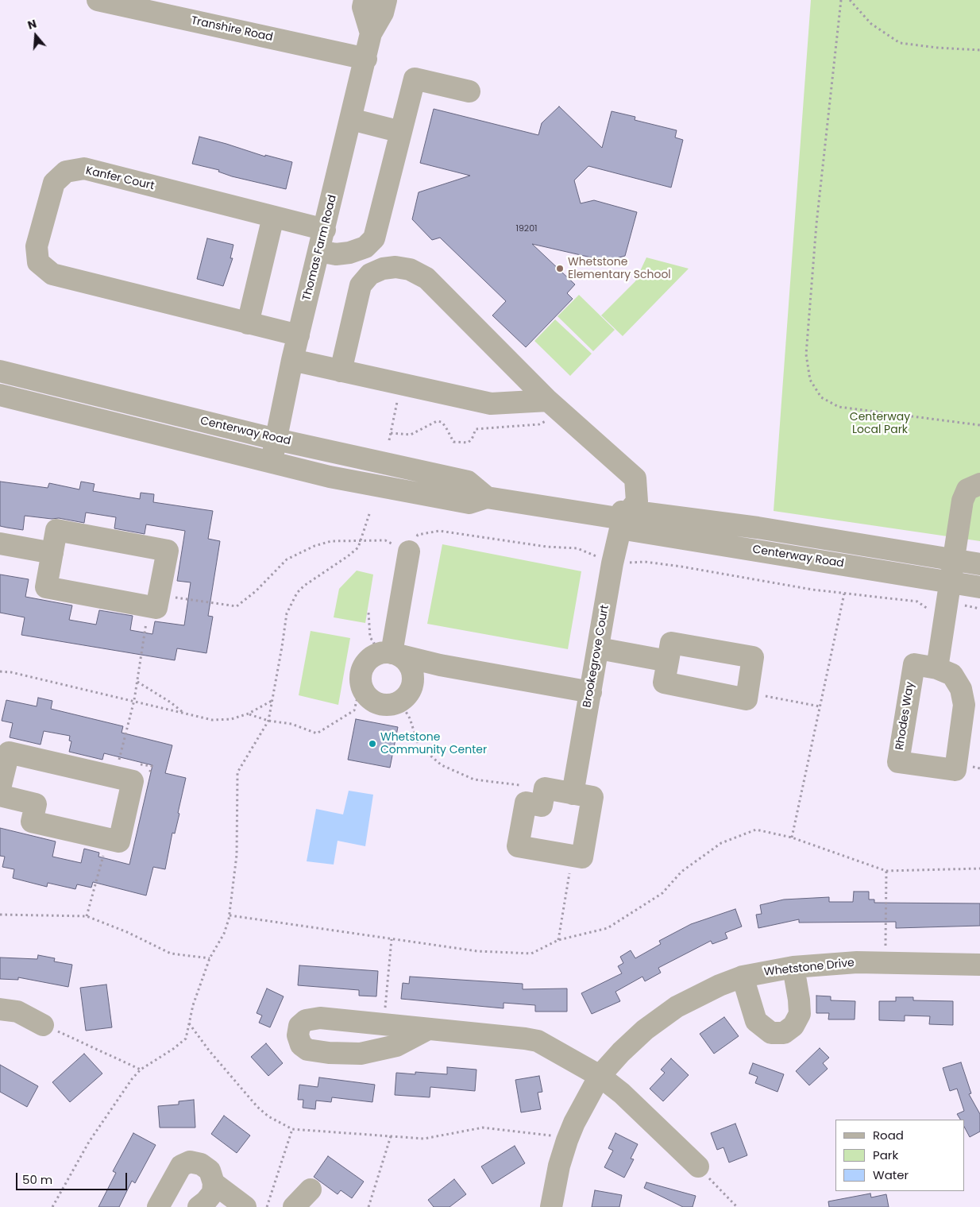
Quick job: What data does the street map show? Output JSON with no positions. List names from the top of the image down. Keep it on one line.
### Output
{"streets":{"street":["Transhire Road","Kanfer Court","Thomas Farm Road","Centerway Road","Brookegrove Court","Rhodes Way","Whetstone Drive"]},"crossings":[["Transhire Road","Thomas Farm Road"],["Kanfer Court","Thomas Farm Road"],["Thomas Farm Road","Centerway Road"],["Centerway Road","Brookegrove Court"]],"parks":["Centerway Local Park"],"places":["Whetstone Elementary School","Whetstone Community Center"],"house_numbers":["19201"],"legend":["Road","Park","Water"],"scale_bar":"50 m","north":"top"}
